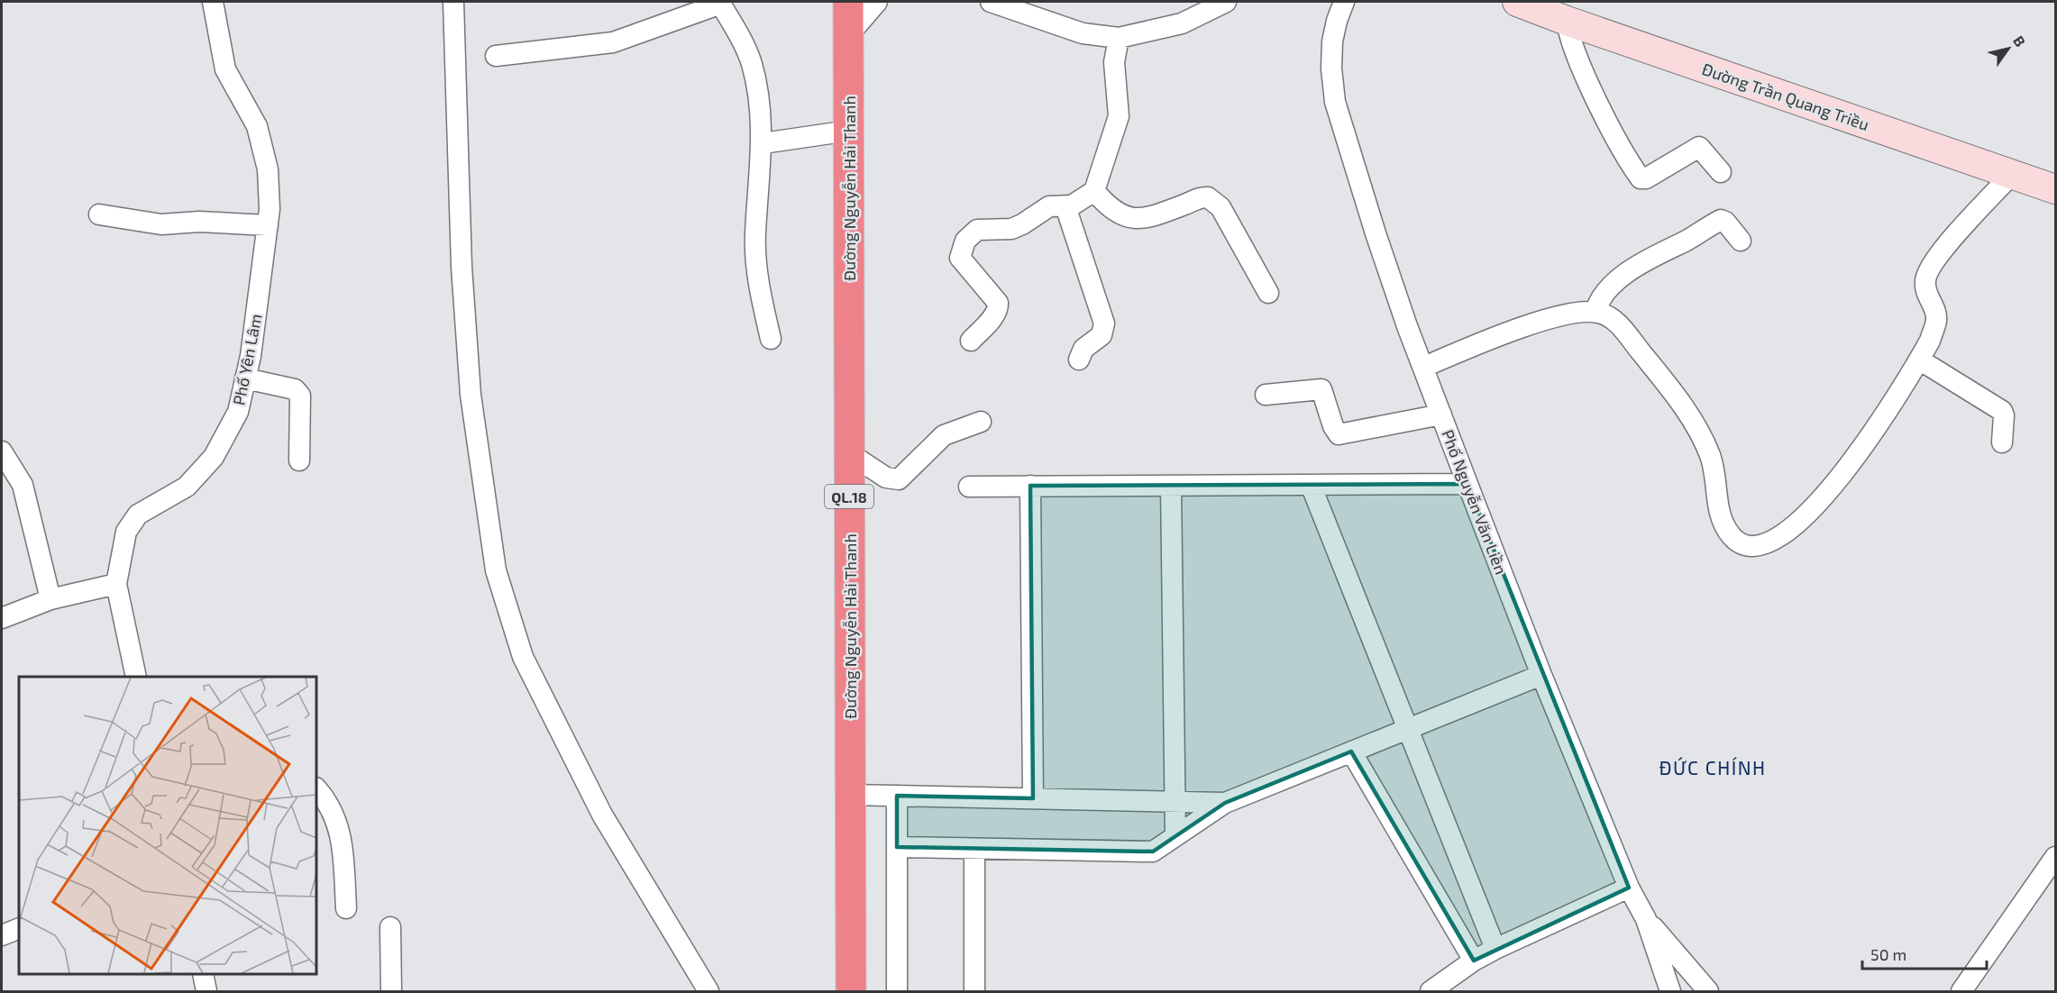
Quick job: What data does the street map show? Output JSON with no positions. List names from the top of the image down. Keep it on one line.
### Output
{"streets":{"highway":["Đường Nguyễn Hải Thanh","QL.18"],"main road":["Đường Trần Quang Triều"],"street":["Phố Yên Lâm","Phố Nguyễn Văn Liền"]},"districts":["ĐỨC CHÍNH"],"scale_bar":"50 m","north":"top right"}
